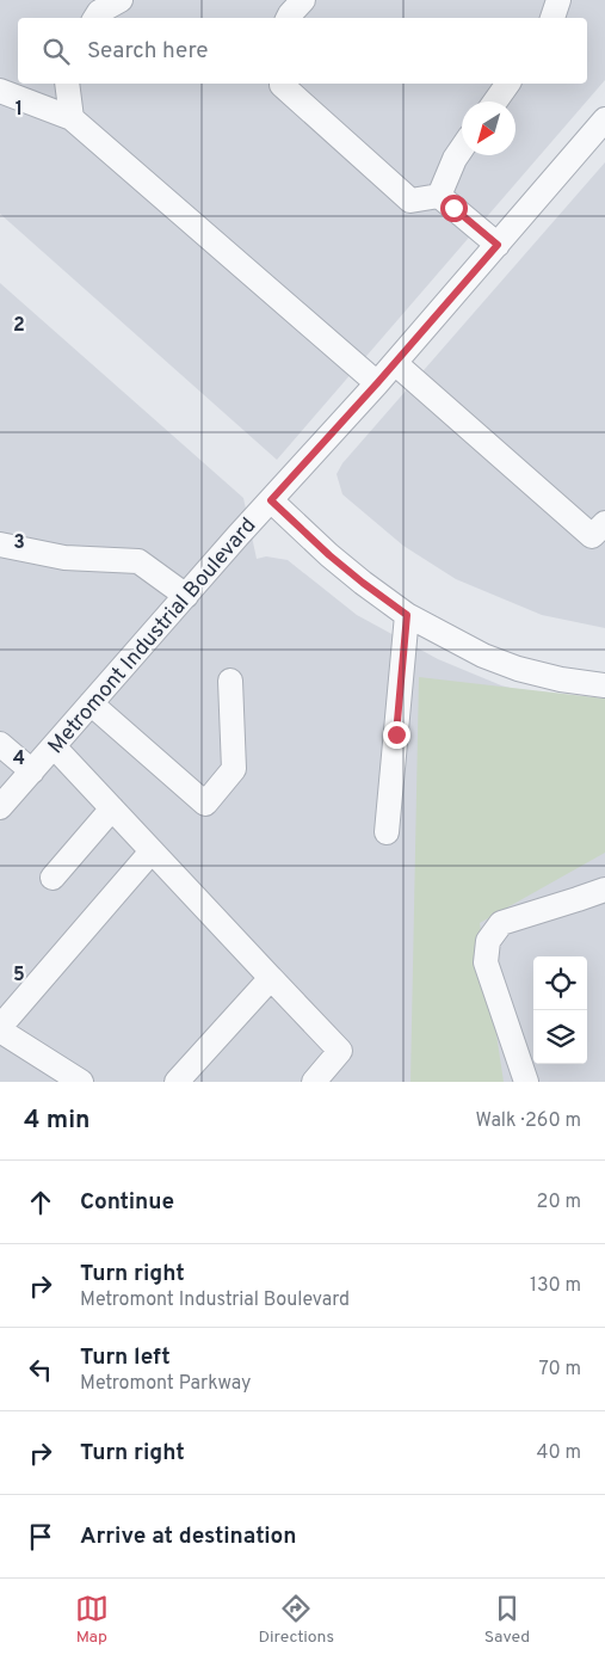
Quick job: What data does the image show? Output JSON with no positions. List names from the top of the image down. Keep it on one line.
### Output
{"streets":{"street":["Metromont Industrial Boulevard"]},"north":"bottom left","page":{"search":"Search here","heading":["4 min","Walk · 260 m"],"list":[["Continue","20 m"],["Turn right","Metromont Industrial Boulevard","130 m"],["Turn left","Metromont Parkway","70 m"],["Turn right","40 m"],"Arrive at destination"],"nav":["Map","Directions","Saved"]},"grid":{"rows":["1","2","3","4","5"]}}
